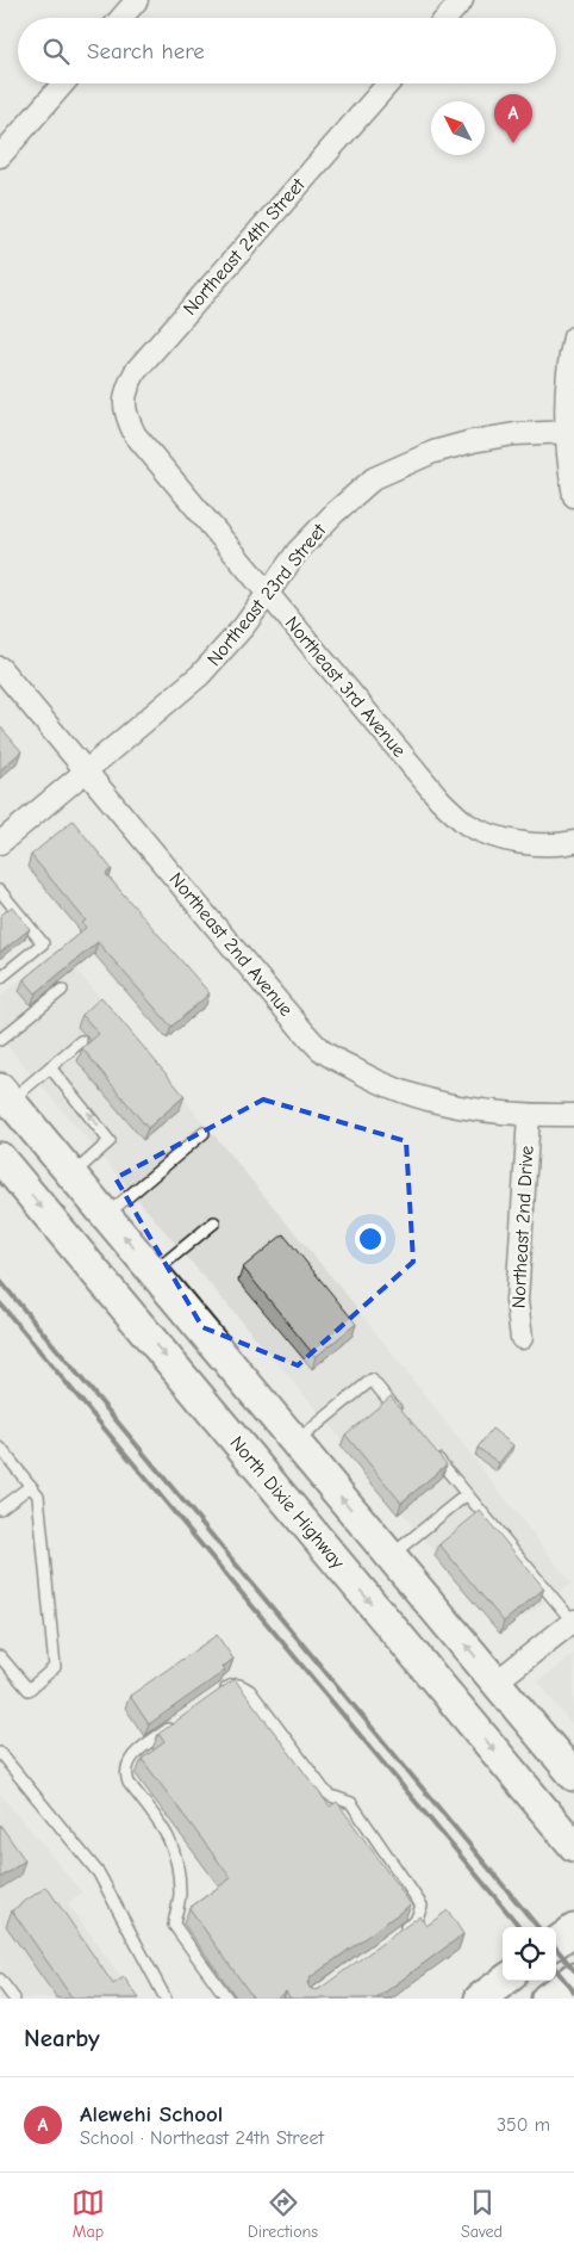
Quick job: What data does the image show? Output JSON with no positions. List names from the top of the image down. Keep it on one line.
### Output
{"streets":{"main road":["North Dixie Highway"],"street":["Northeast 24th Street","Northeast 23rd Street","Northeast 3rd Avenue","Northeast 2nd Avenue","Northeast 2nd Drive"]},"crossings":[["Northeast 24th Street","Northeast 3rd Avenue"],["Northeast 23rd Street","Northeast 3rd Avenue"],["Northeast 23rd Street","Northeast 2nd Avenue"],["Northeast 2nd Avenue","Northeast 2nd Drive"]],"north":"top left","page":{"search":"Search here","pins":"A","heading":"Nearby","list":[{"mark":"A","name":"Alewehi School","note":"School · Northeast 24th Street","value":"350 m"}],"nav":["Map","Directions","Saved"]}}
